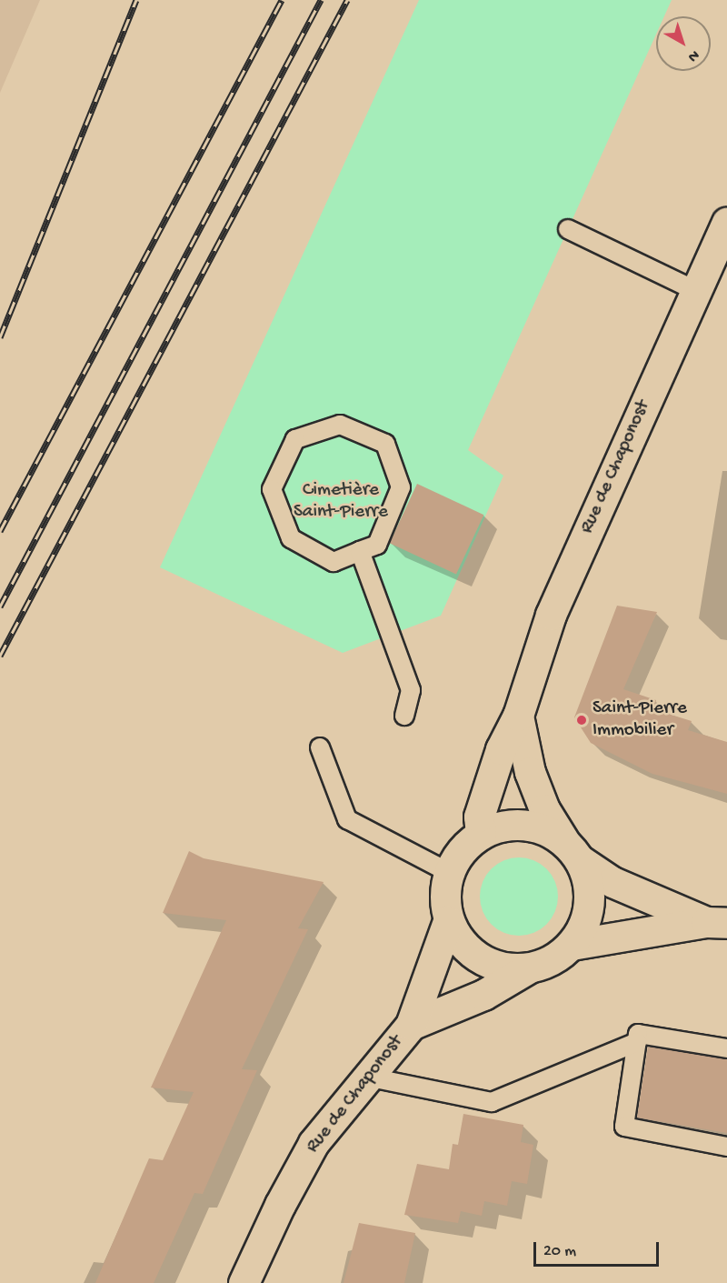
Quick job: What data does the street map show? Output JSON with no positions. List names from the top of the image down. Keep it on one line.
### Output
{"streets":{"main road":["Rue de Chaponost"]},"parks":["Cimetière Saint-Pierre"],"places":["Saint-Pierre Immobilier"],"scale_bar":"20 m","north":"bottom right"}
